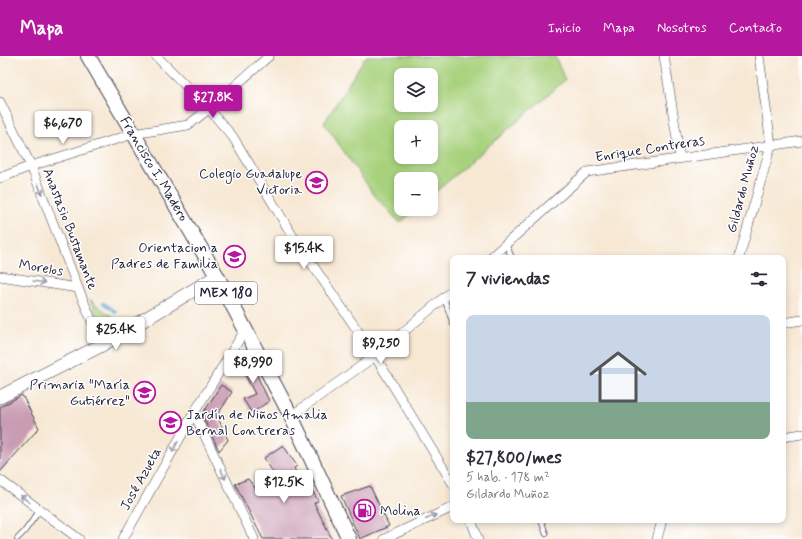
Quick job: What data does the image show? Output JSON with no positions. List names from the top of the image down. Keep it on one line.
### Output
{"streets":{"main road":["Francisco I. Madero","MEX 180"],"street":["Enrique Contreras","Gildardo Muñoz","Anastasio Bustamante","Morelos","José Azueta"]},"crossings":[["Enrique Contreras","Gildardo Muñoz"],["Francisco I. Madero","José Azueta"],["Anastasio Bustamante","Morelos"]],"one_way":["Anastasio Bustamante","Morelos","José Azueta"],"places":{"school or university":["Colegio Guadalupe Victoria","Orientacion a Padres de Familia","Primaria \"María Gutiérrez\"","Jardín de Niños Amalia Bernal Contreras"],"fuel station":["Molina"]},"page":{"header":"Mapa","nav":["Inicio","Mapa","Nosotros","Contacto"],"map_buttons":["+","−"],"price":["$27.8K","$6,670","$15.4K","$25.4K","$9,250","$8,990","$12.5K"],"heading":"7 viviendas","list":[{"name":"$27,800/mes","note":"5 hab. · 178 m² · Gildardo Muñoz"}]}}
